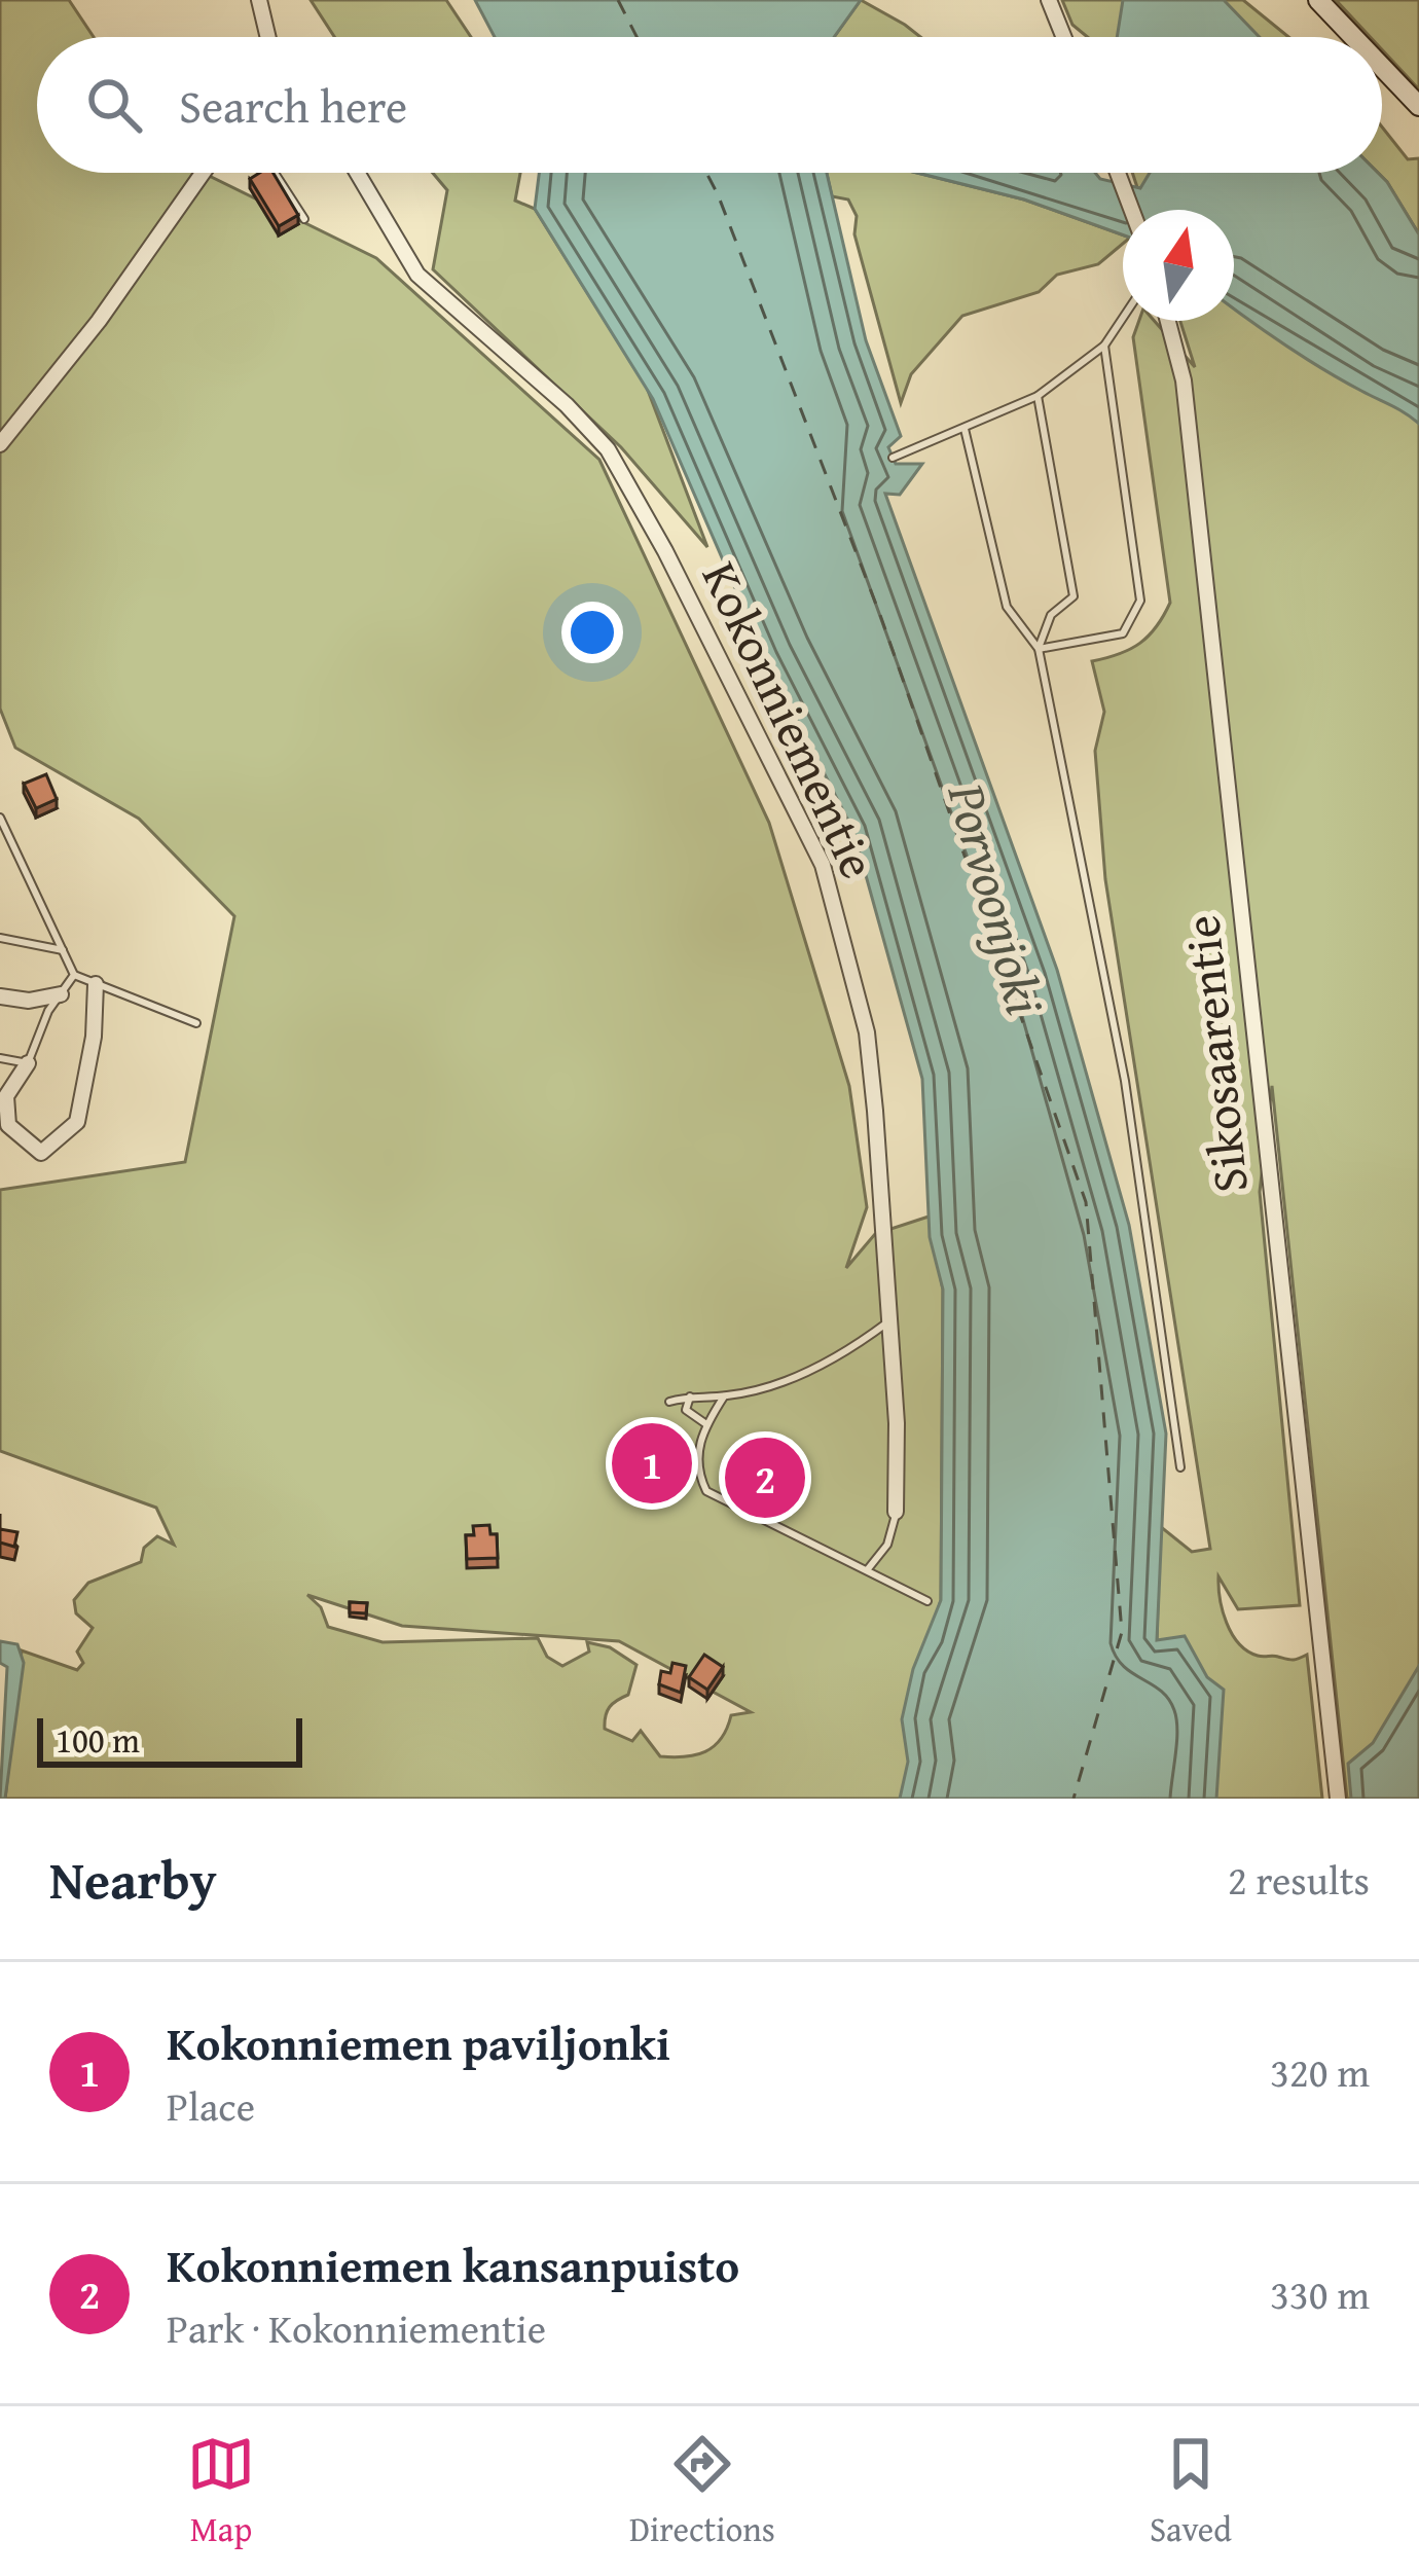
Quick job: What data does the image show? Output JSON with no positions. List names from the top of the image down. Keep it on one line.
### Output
{"streets":{"street":["Kokonniementie","Sikosaarentie"]},"water":["Porvoonjoki"],"scale_bar":"100 m","north":"top","page":{"search":"Search here","pins":["1","2"],"scale":"100 m","heading":["Nearby","2 results"],"list":[{"mark":"1","name":"Kokonniemen paviljonki","note":"Place","value":"320 m"},{"mark":"2","name":"Kokonniemen kansanpuisto","note":"Park · Kokonniementie","value":"330 m"}],"nav":["Map","Directions","Saved"]}}
